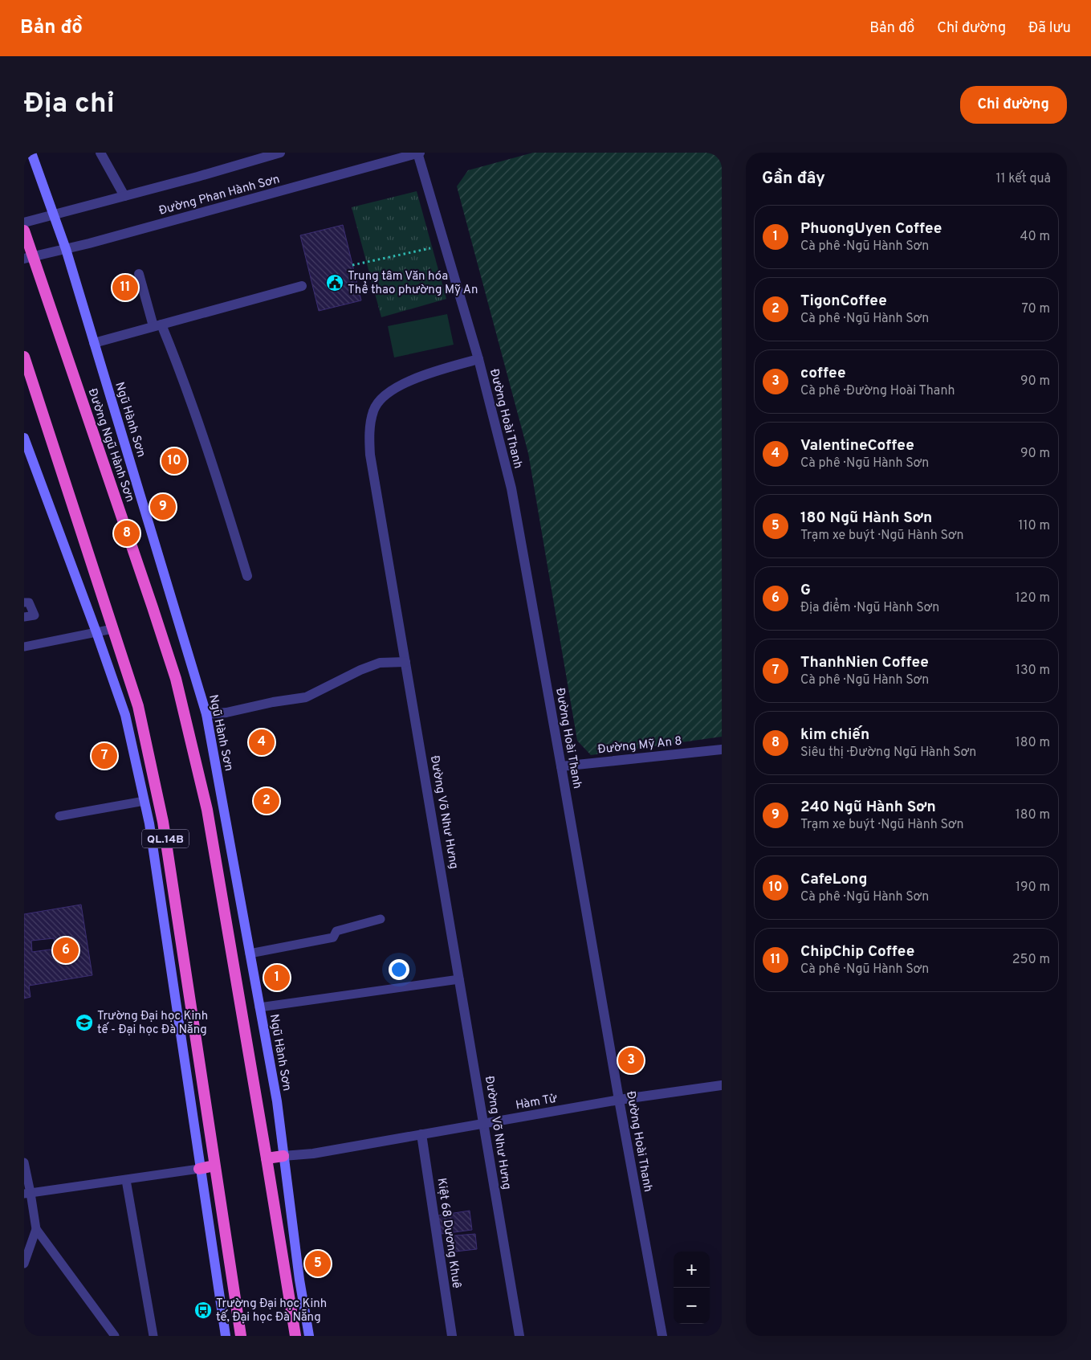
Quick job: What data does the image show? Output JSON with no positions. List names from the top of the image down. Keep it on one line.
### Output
{"streets":{"highway":["Đường Ngũ Hành Sơn","QL.14B"],"main road":["Ngũ Hành Sơn"],"street":["Đường Phan Hành Sơn","Đường Hoài Thanh","Đường Mỹ An 8","Đường Võ Như Hưng","Hàm Tử","Kiệt 68 Dương Khuê"]},"crossings":[["Đường Phan Hành Sơn","Đường Hoài Thanh"],["Đường Phan Hành Sơn","Ngũ Hành Sơn"],["Đường Phan Hành Sơn","Đường Ngũ Hành Sơn"],["Đường Hoài Thanh","Đường Mỹ An 8"],["Đường Hoài Thanh","Đường Võ Như Hưng"],["Đường Hoài Thanh","Hàm Tử"],["Ngũ Hành Sơn","Hàm Tử"],["Đường Võ Như Hưng","Hàm Tử"],["Hàm Tử","Kiệt 68 Dương Khuê"]],"places":{"public building":["Trung tâm Văn hóa Thể thao phường Mỹ An"],"school or university":["Trường Đại học Kinh tế - Đại học Đà Nẵng"],"bus stop":["Trường Đại học Kinh tế, Đại học Đà Nẵng"]},"page":{"header":"Bản đồ","nav":["Bản đồ","Chỉ đường","Đã lưu"],"buttons":"Chỉ đường","title":"Địa chỉ","heading":["Gần đây","11 kết quả"],"list":[{"mark":"1","name":"PhuongUyen Coffee","note":"Cà phê · Ngũ Hành Sơn","value":"40 m"},{"mark":"2","name":"TigonCoffee","note":"Cà phê · Ngũ Hành Sơn","value":"70 m"},{"mark":"3","name":"coffee","note":"Cà phê · Đường Hoài Thanh","value":"90 m"},{"mark":"4","name":"ValentineCoffee","note":"Cà phê · Ngũ Hành Sơn","value":"90 m"},{"mark":"5","name":"180 Ngũ Hành Sơn","note":"Trạm xe buýt · Ngũ Hành Sơn","value":"110 m"},{"mark":"6","name":"G","note":"Địa điểm · Ngũ Hành Sơn","value":"120 m"},{"mark":"7","name":"ThanhNien Coffee","note":"Cà phê · Ngũ Hành Sơn","value":"130 m"},{"mark":"8","name":"kim chiến","note":"Siêu thị · Đường Ngũ Hành Sơn","value":"180 m"},{"mark":"9","name":"240 Ngũ Hành Sơn","note":"Trạm xe buýt · Ngũ Hành Sơn","value":"180 m"},{"mark":"10","name":"CafeLong","note":"Cà phê · Ngũ Hành Sơn","value":"190 m"},{"mark":"11","name":"ChipChip Coffee","note":"Cà phê · Ngũ Hành Sơn","value":"250 m"}],"pins":["11","10","9","8","4","7","2","6","1","3","5"],"map_buttons":["+","−"]}}
